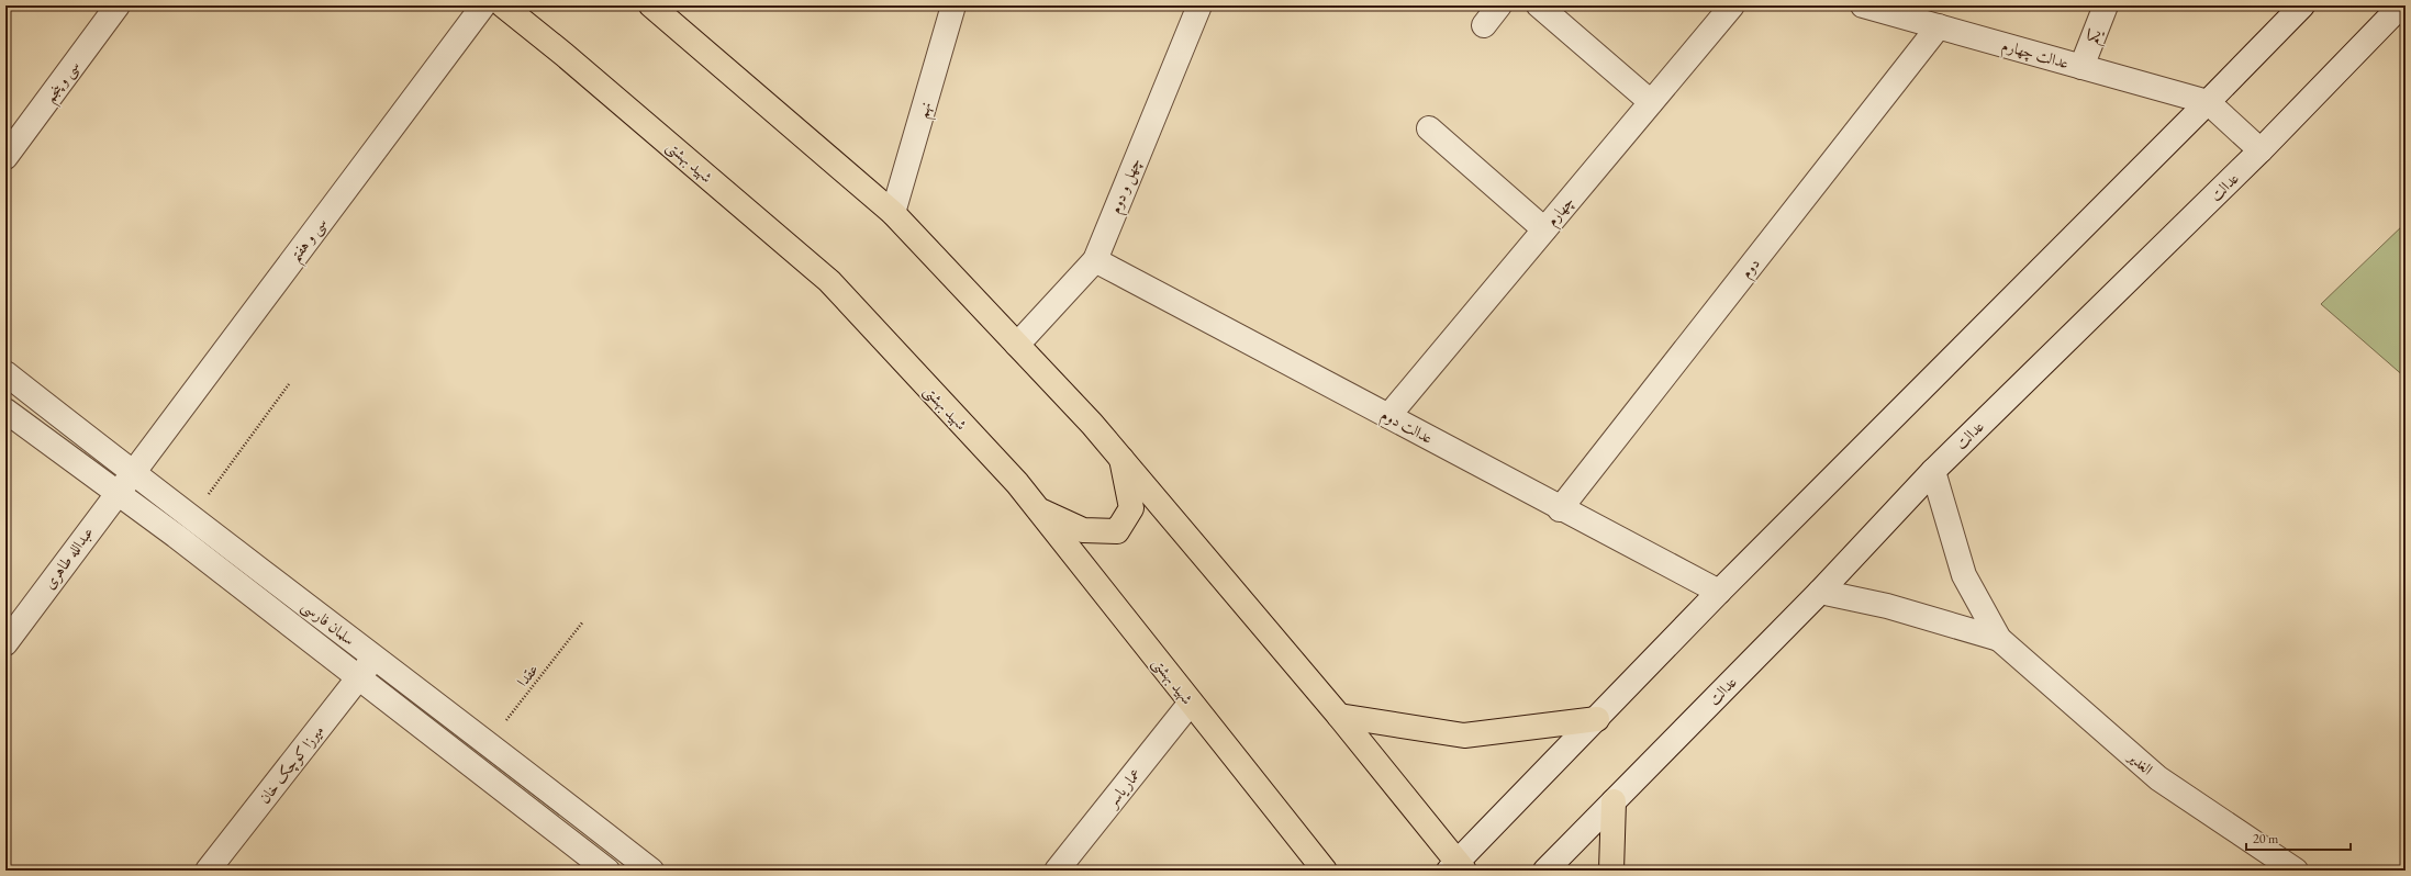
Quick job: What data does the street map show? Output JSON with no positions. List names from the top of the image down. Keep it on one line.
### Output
{"streets":{"main road":["شهید بهشتی"],"street":["یکم","عدالت چهارم","سی و پنجم","نهم","چهل و دوم","عدالت","چهارم","سی و هفتم","دوم","عدالت دوم","عبدالله طاهری","سلمان فارسی","الغدیر","میرزا کوچک خان","عمار یاسر"],"path":["عقدا"]},"crossings":[["یکم","عدالت چهارم"],["عدالت چهارم","دوم"],["شهید بهشتی","عمار یاسر"],["چهل و دوم","عدالت دوم"],["چهارم","عدالت دوم"],["سی و هفتم","عبدالله طاهری"],["سی و هفتم","سلمان فارسی"],["دوم","عدالت دوم"],["عبدالله طاهری","سلمان فارسی"],["سلمان فارسی","عقدا"],["سلمان فارسی","میرزا کوچک خان"]],"scale_bar":"20 m"}
